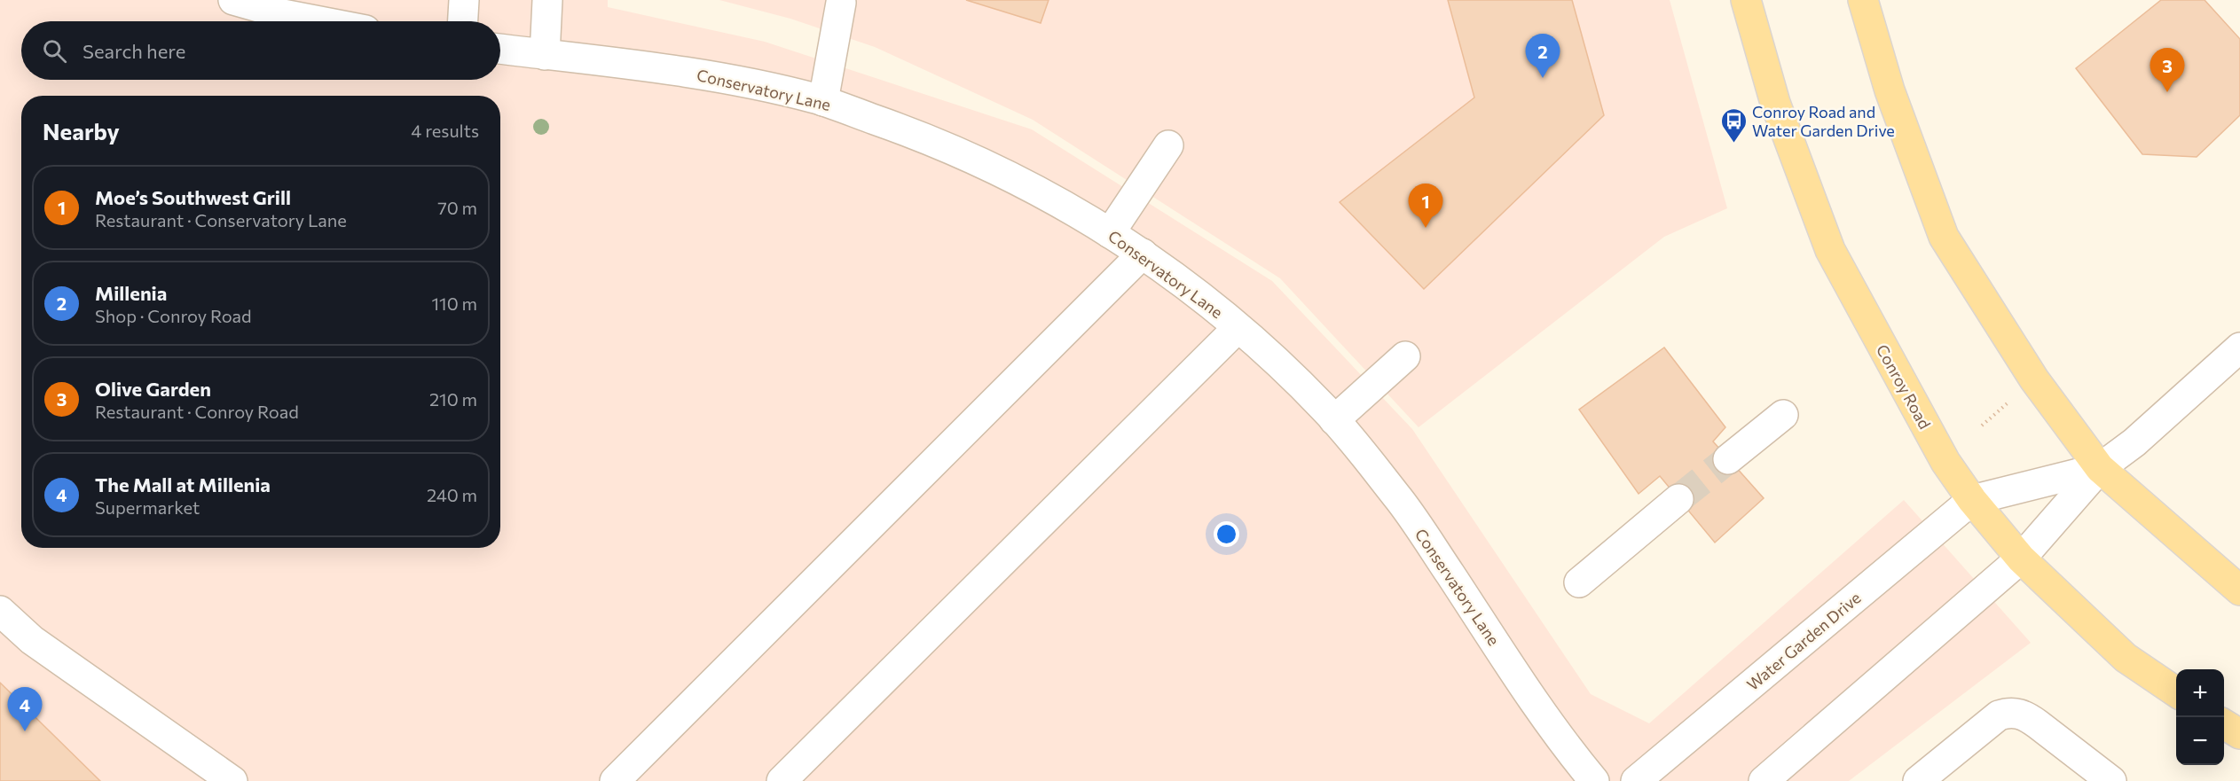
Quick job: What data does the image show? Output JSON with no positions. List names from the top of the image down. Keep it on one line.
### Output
{"streets":{"main road":["Conroy Road"],"street":["Conservatory Lane","Water Garden Drive"]},"crossings":[["Conroy Road","Water Garden Drive"]],"places":{"bus stop":["Conroy Road and Water Garden Drive"]},"page":{"search":"Search here","pins":["2","3","1","4"],"heading":["Nearby","4 results"],"list":[{"mark":"1","name":"Moe’s Southwest Grill","note":"Restaurant · Conservatory Lane","value":"70 m"},{"mark":"2","name":"Millenia","note":"Shop · Conroy Road","value":"110 m"},{"mark":"3","name":"Olive Garden","note":"Restaurant · Conroy Road","value":"210 m"},{"mark":"4","name":"The Mall at Millenia","note":"Supermarket","value":"240 m"}],"map_buttons":["+","−"]}}
